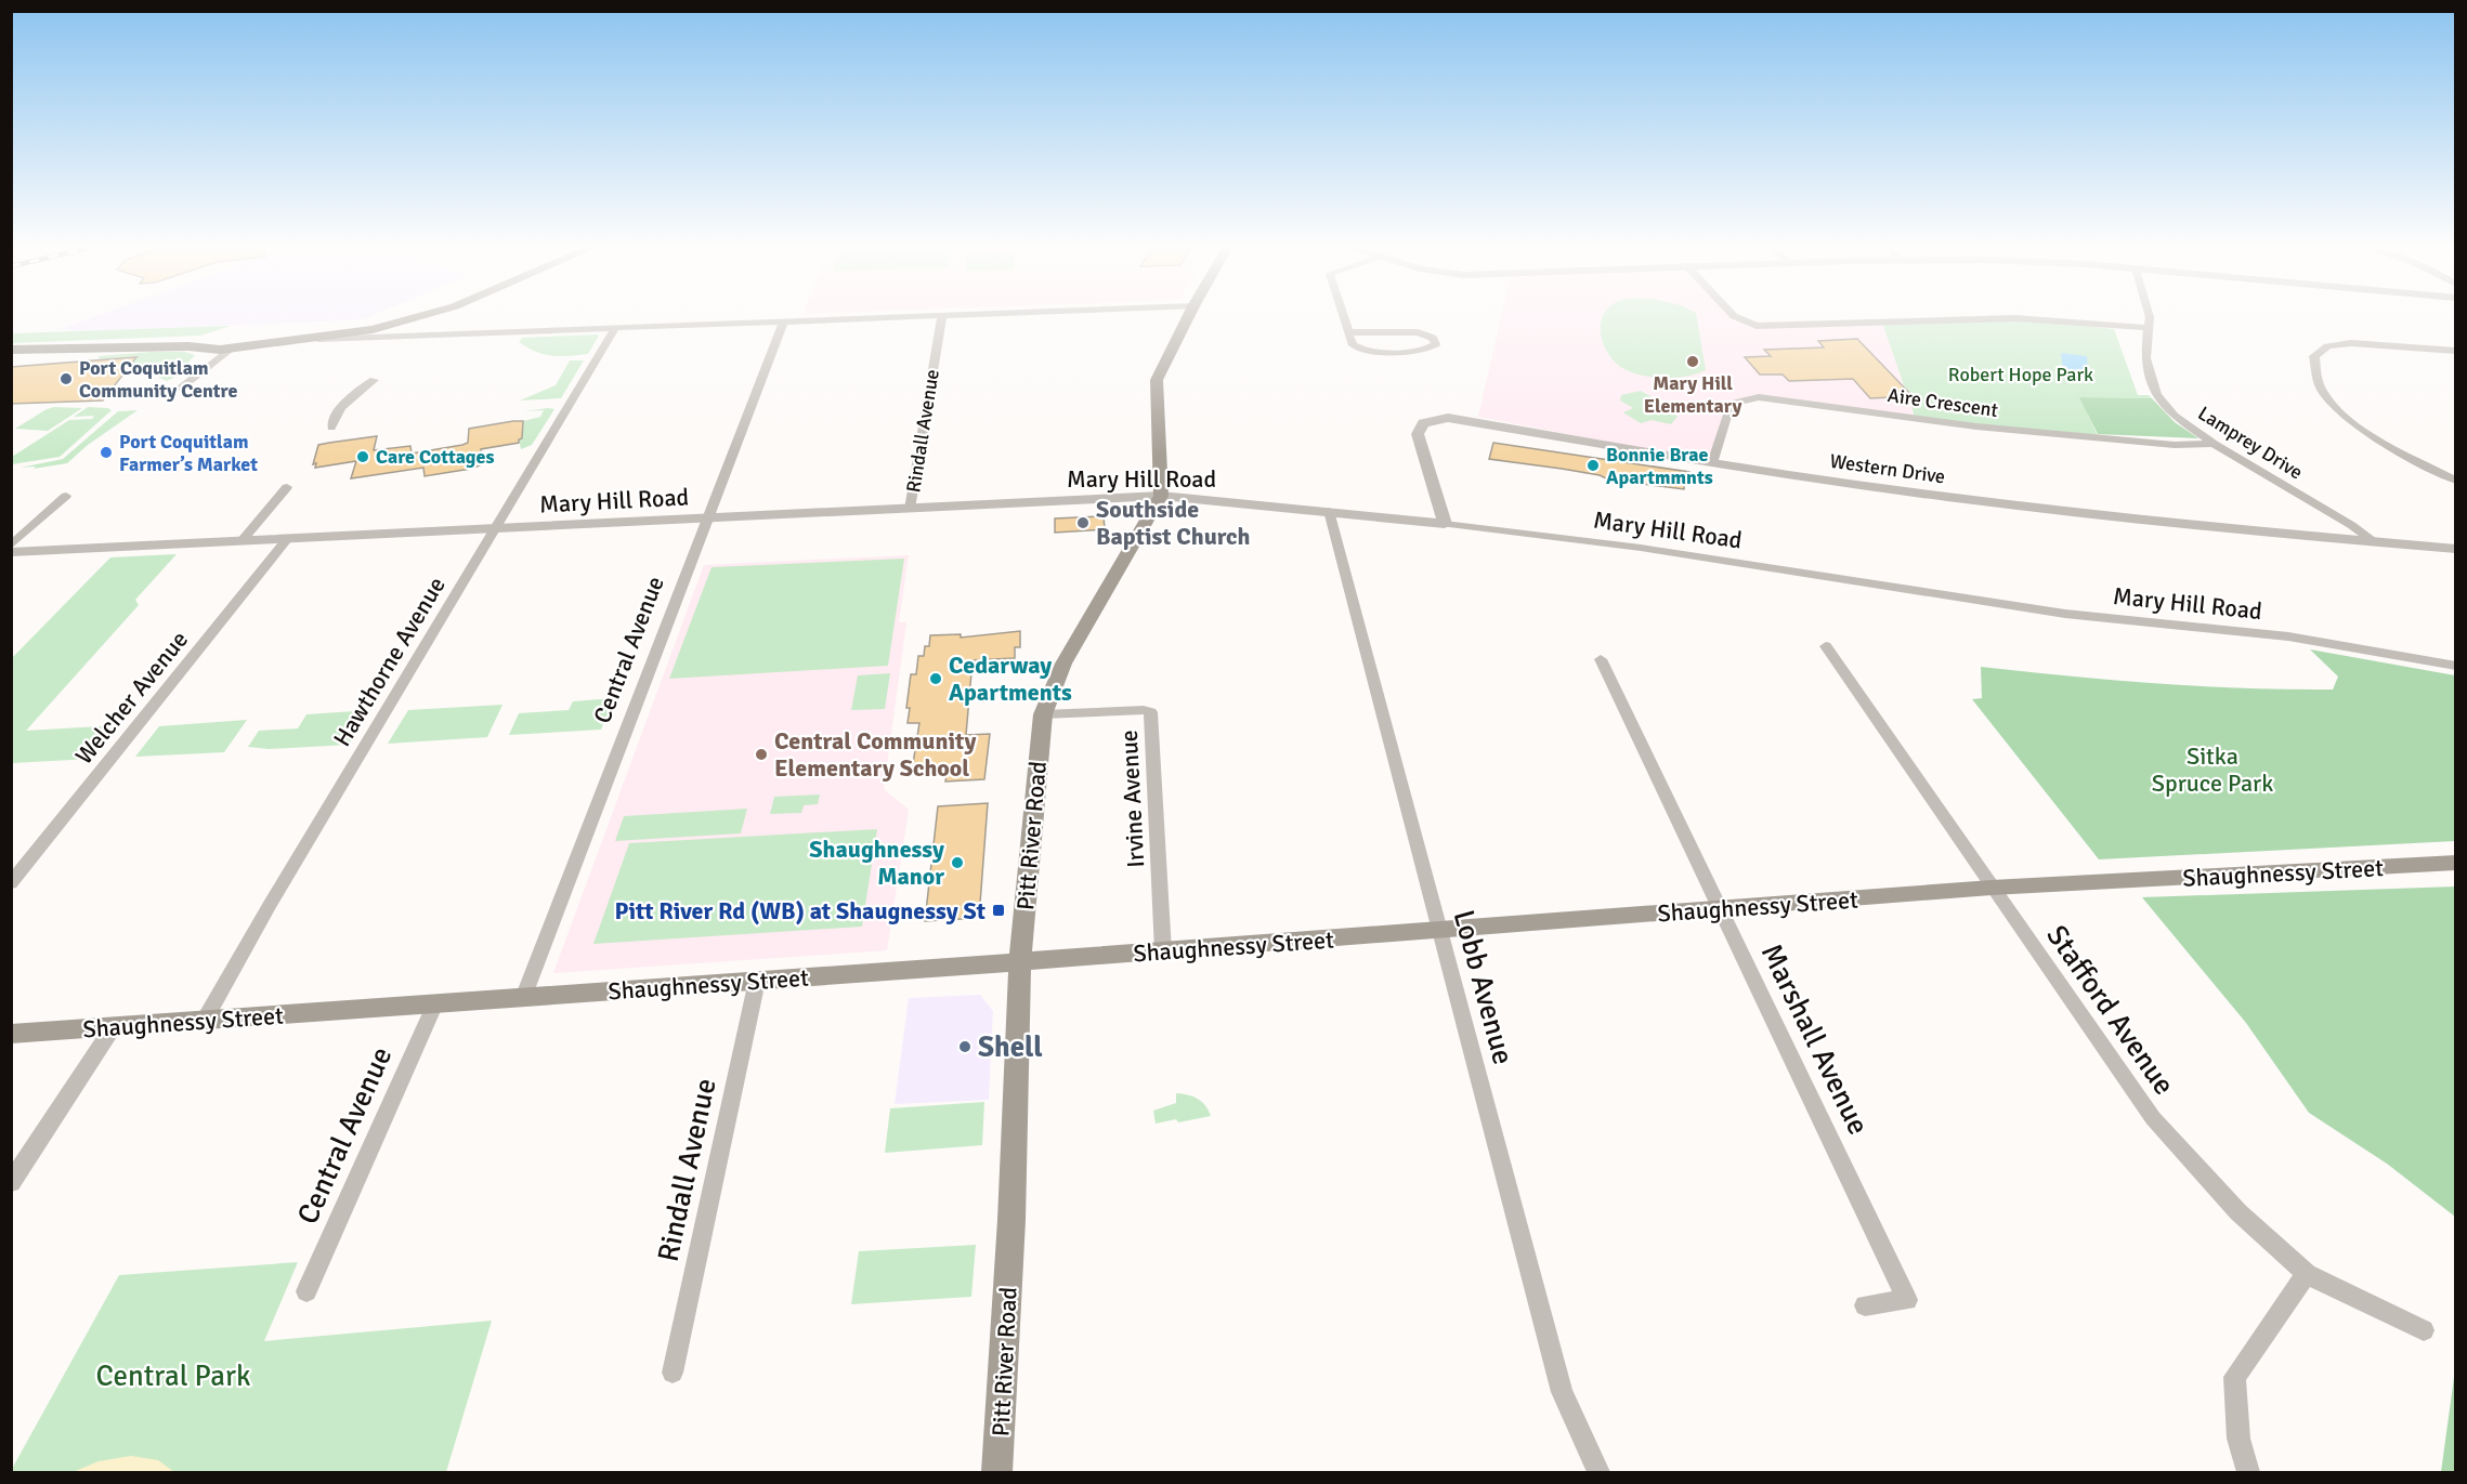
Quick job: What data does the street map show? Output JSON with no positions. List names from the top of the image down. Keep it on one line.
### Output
{"streets":{"main road":["Pitt River Road","Shaughnessy Street"],"street":["Aire Crescent","Rindall Avenue","Lamprey Drive","Western Drive","Mary Hill Road","Central Avenue","Hawthorne Avenue","Welcher Avenue","Irvine Avenue","Lobb Avenue","Stafford Avenue","Marshall Avenue"]},"crossings":[["Aire Crescent","Lamprey Drive"],["Aire Crescent","Western Drive"],["Rindall Avenue","Mary Hill Road"],["Rindall Avenue","Shaughnessy Street"],["Lamprey Drive","Western Drive"],["Western Drive","Mary Hill Road"],["Mary Hill Road","Central Avenue"],["Mary Hill Road","Hawthorne Avenue"],["Mary Hill Road","Welcher Avenue"],["Mary Hill Road","Pitt River Road"],["Mary Hill Road","Lobb Avenue"],["Central Avenue","Shaughnessy Street"],["Hawthorne Avenue","Shaughnessy Street"],["Irvine Avenue","Pitt River Road"],["Irvine Avenue","Shaughnessy Street"],["Pitt River Road","Shaughnessy Street"],["Shaughnessy Street","Lobb Avenue"],["Shaughnessy Street","Stafford Avenue"],["Shaughnessy Street","Marshall Avenue"]],"parks":["Robert Hope Park","Sitka Spruce Park","Central Park"],"places":{"other":["Mary Hill Elementary","Port Coquitlam Community Centre","Port Coquitlam Farmer’s Market","Care Cottages","Bonnie Brae Apartmmnts","Southside Baptist Church","Cedarway Apartments","Central Community Elementary School","Shaughnessy Manor","Shell"],"transit":["Pitt River Rd (WB) at Shaugnessy St"]}}
